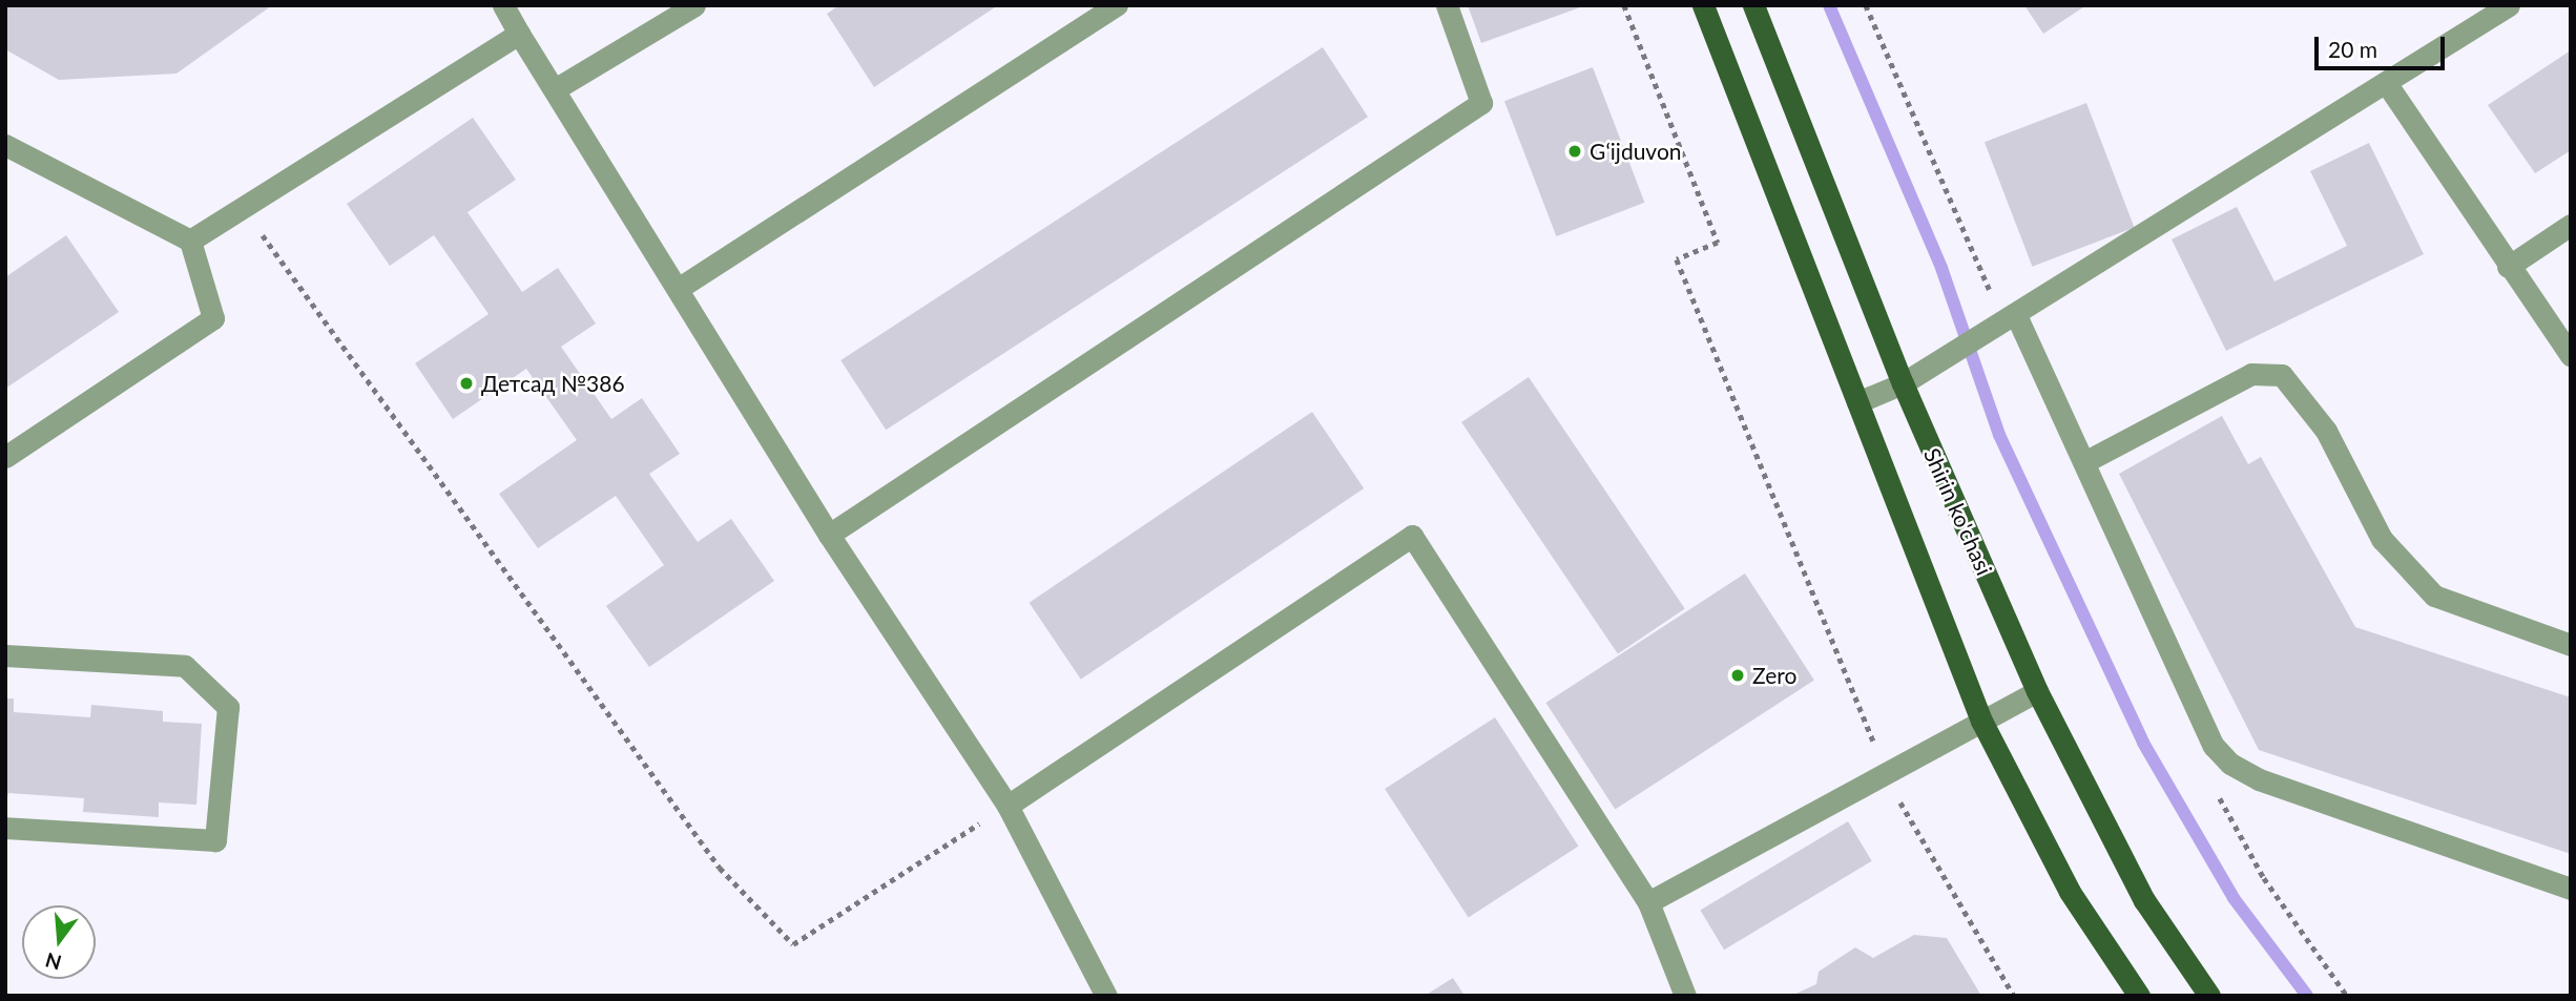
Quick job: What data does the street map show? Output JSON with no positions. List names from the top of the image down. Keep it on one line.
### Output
{"streets":{"main road":["Shirin ko'chasi"]},"places":["Gʻijduvon","Детсад №386","Zero"],"scale_bar":"20 m","north":"bottom"}
